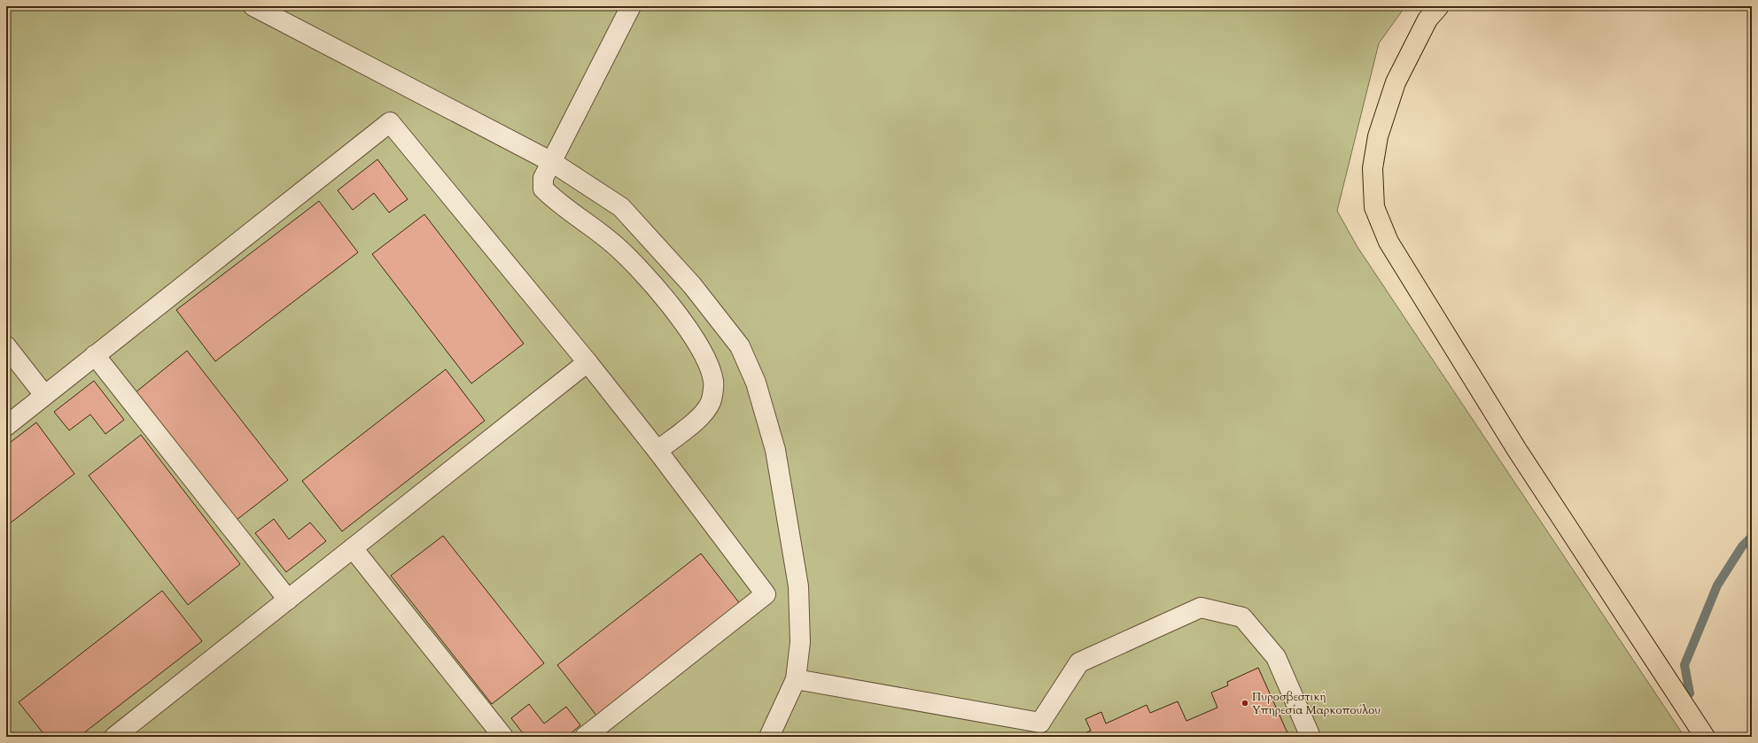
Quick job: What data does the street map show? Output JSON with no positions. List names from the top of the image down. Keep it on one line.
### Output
{"places":["Πυροσβεστική Υπηρεσία Μαρκοπούλου"]}
